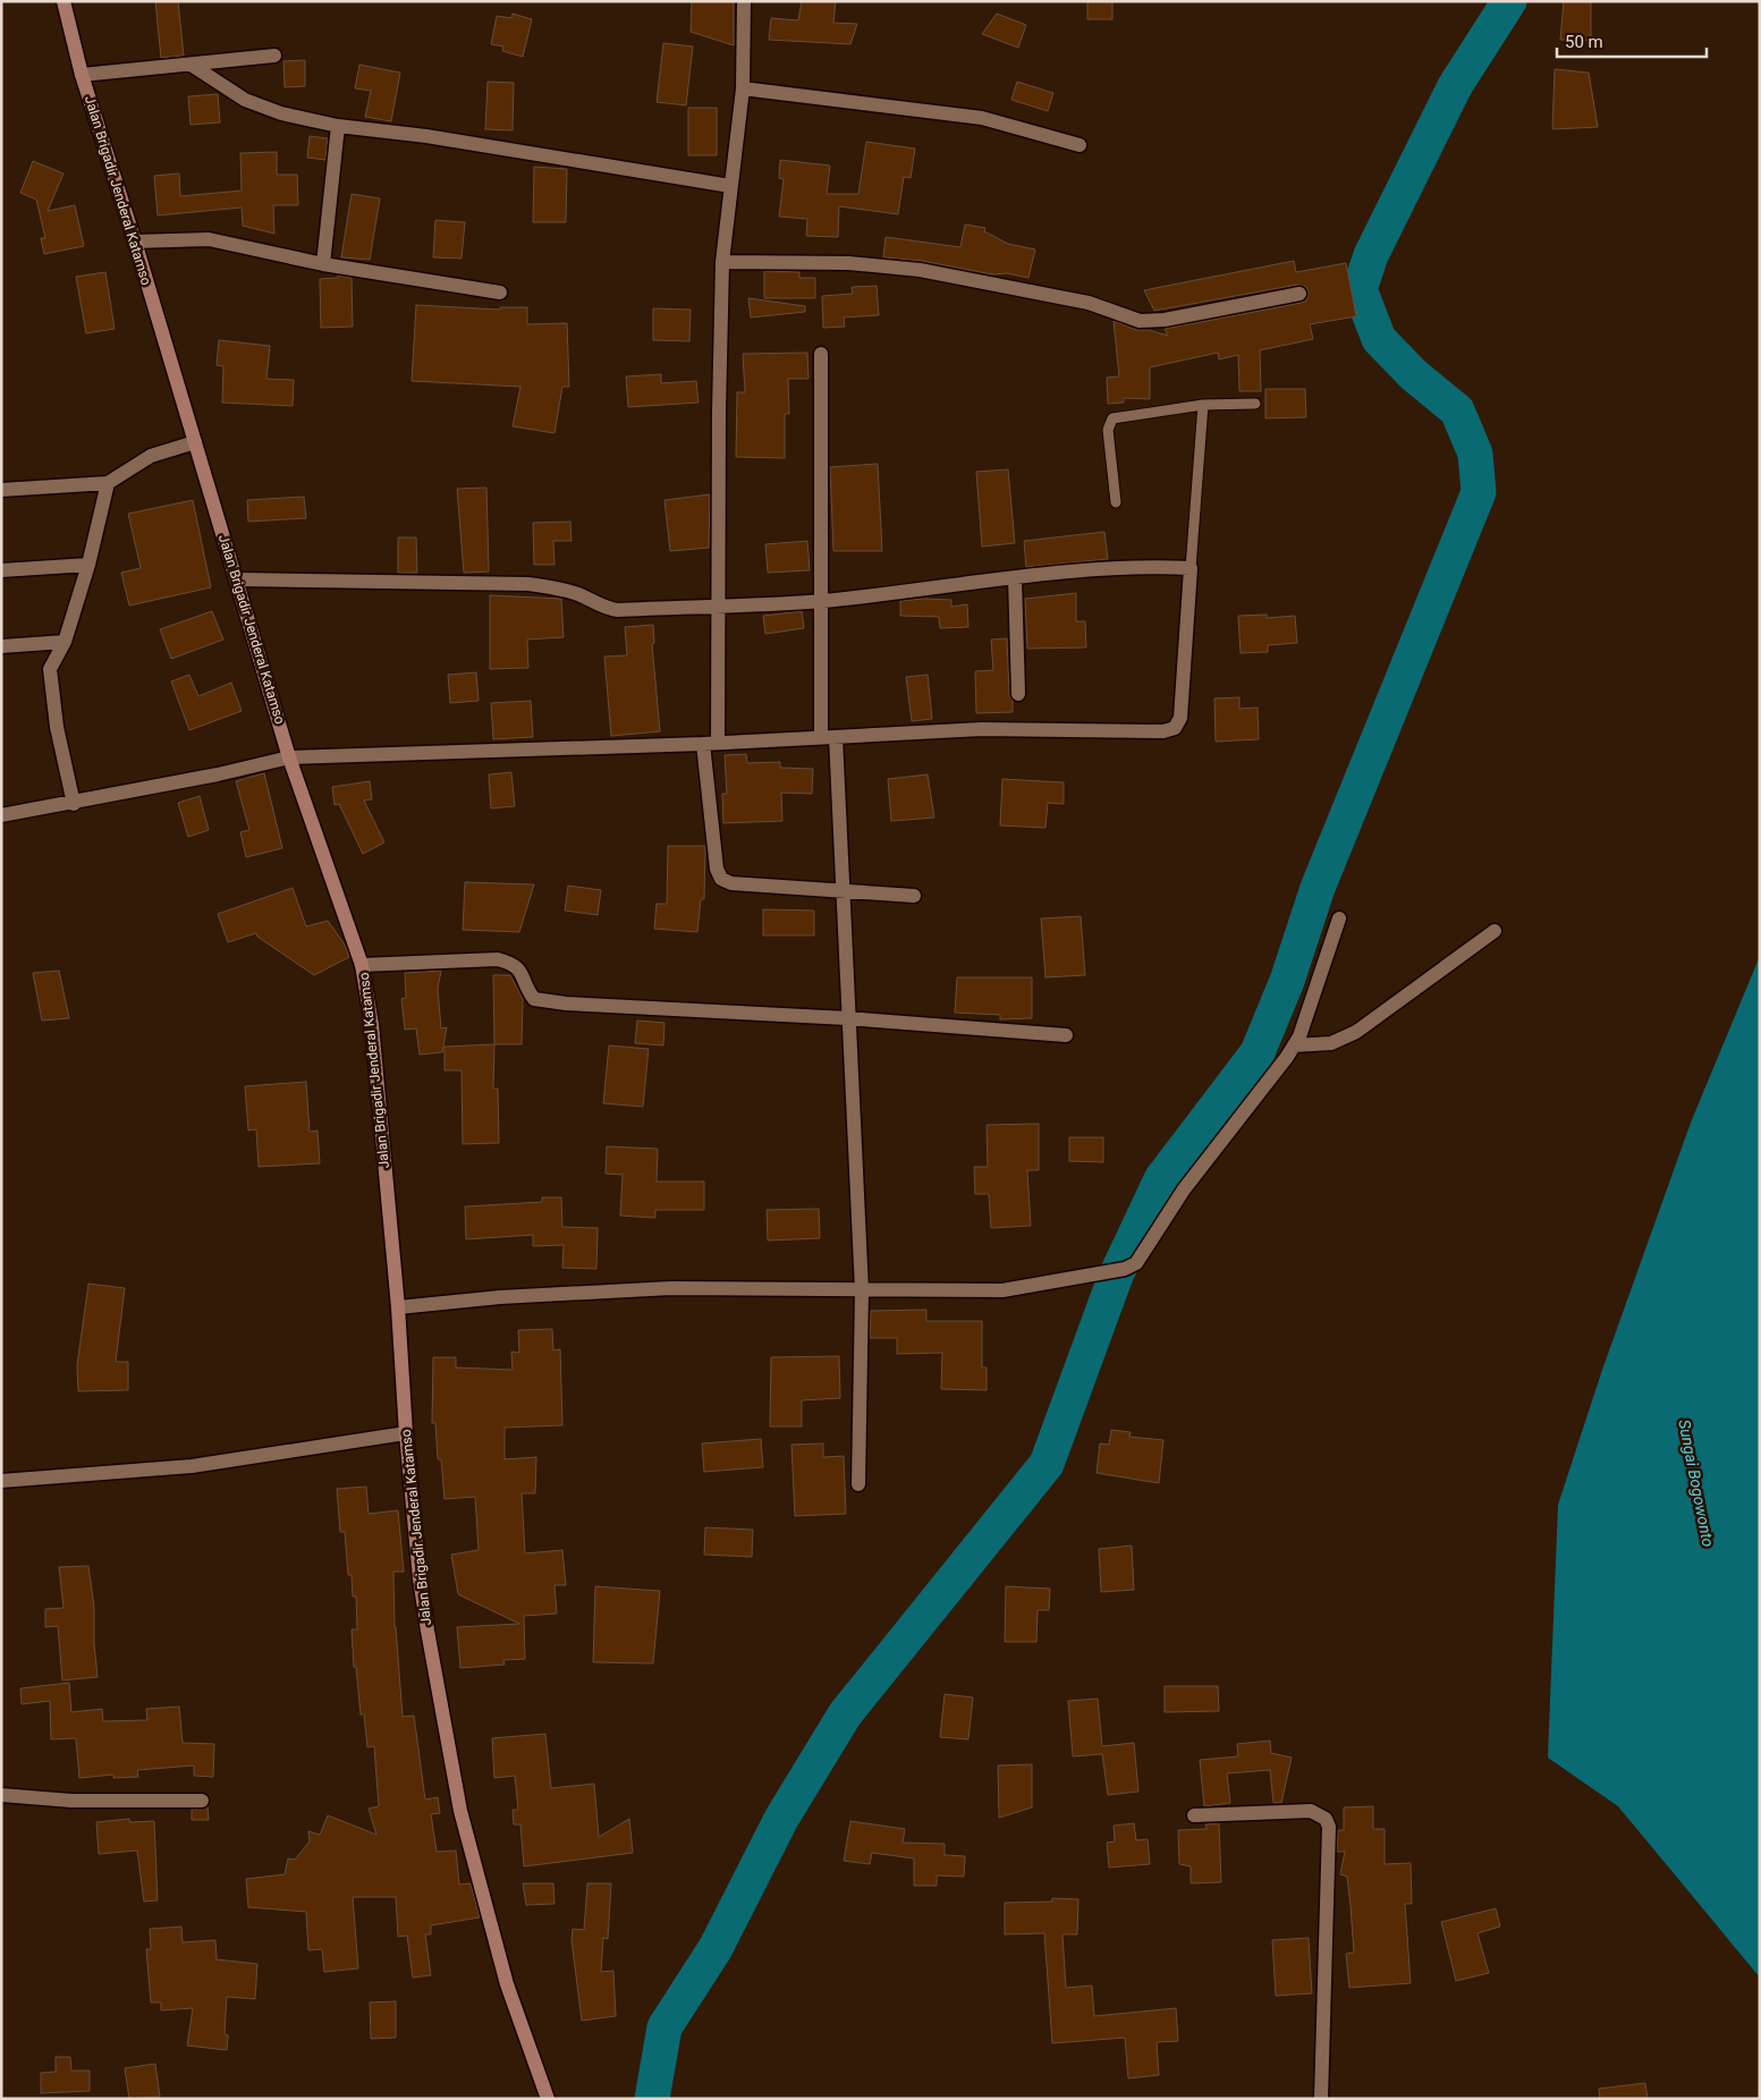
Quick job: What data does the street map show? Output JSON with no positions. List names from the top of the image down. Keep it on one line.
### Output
{"streets":{"main road":["Jalan Brigadir Jenderal Katamso"]},"water":["Sungai Bogowonto"],"scale_bar":"50 m"}
